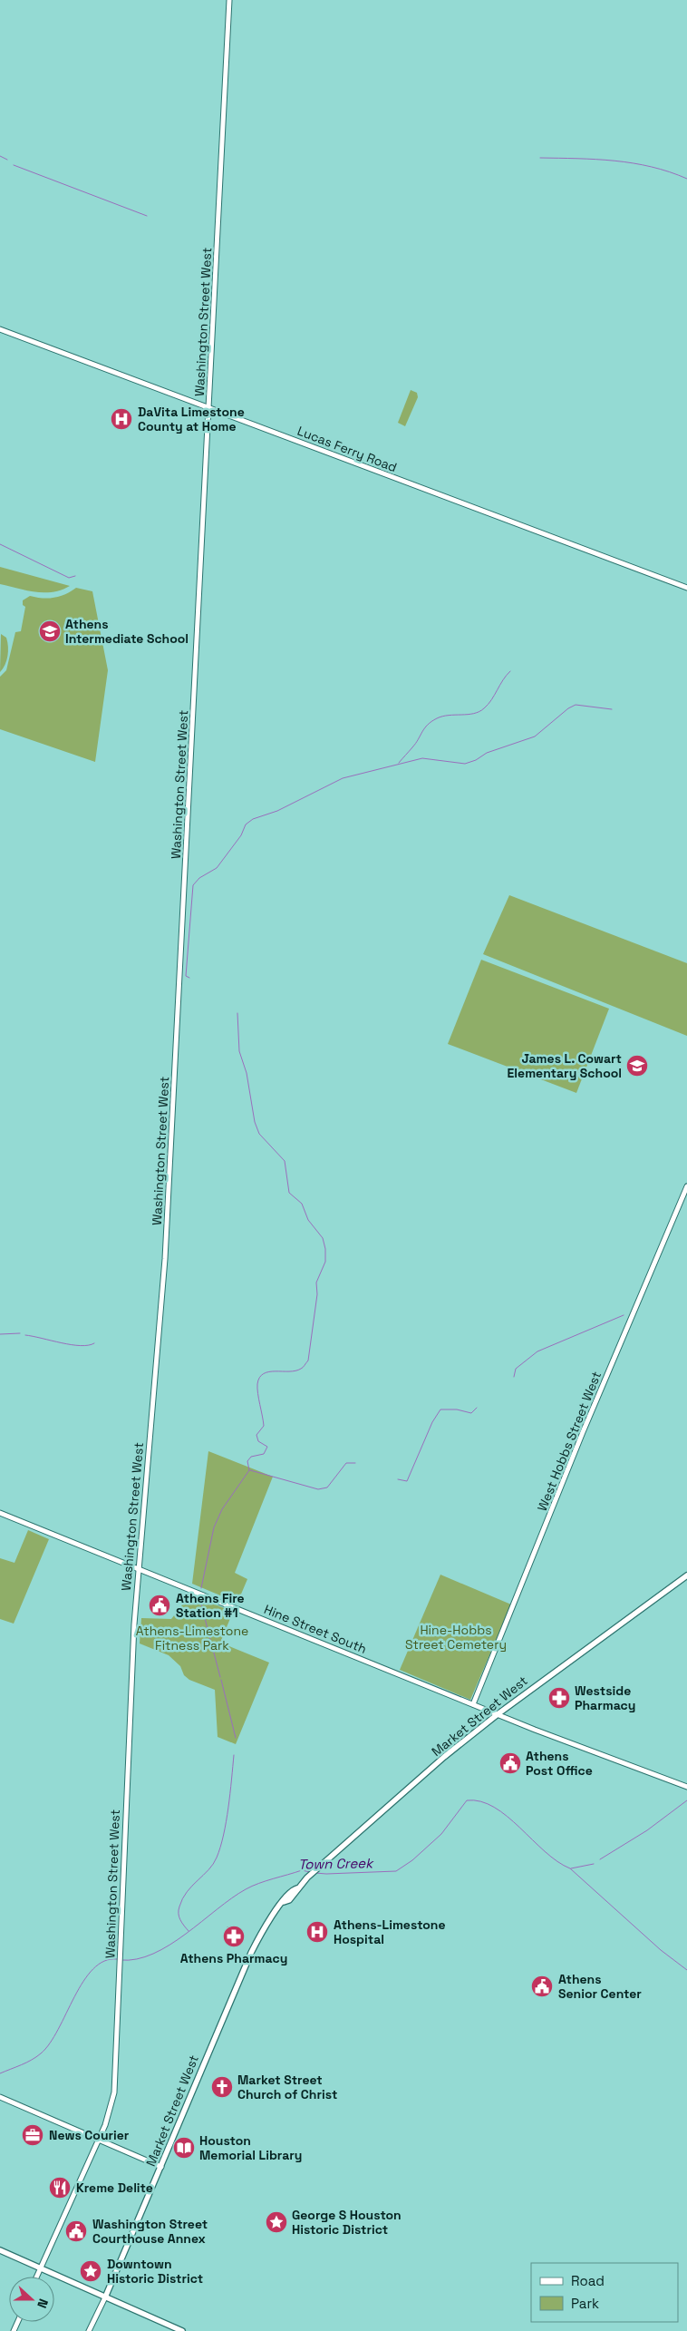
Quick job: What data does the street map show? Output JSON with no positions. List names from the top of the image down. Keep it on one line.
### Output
{"streets":{"main road":["Market Street West"],"street":["Washington Street West","Lucas Ferry Road","West Hobbs Street West","Hine Street South"]},"crossings":[["Washington Street West","Lucas Ferry Road"],["Washington Street West","Hine Street South"],["West Hobbs Street West","Hine Street South"],["Hine Street South","Market Street West"]],"water":["Town Creek"],"parks":["Hine-Hobbs Street Cemetery","Athens-Limestone Fitness Park"],"places":{"hospital":["DaVita Limestone County at Home","Athens-Limestone Hospital"],"school or university":["Athens Intermediate School","James L. Cowart Elementary School"],"public building":["Athens Fire Station #1","Athens Post Office","Athens Senior Center","Washington Street Courthouse Annex"],"pharmacy":["Westside Pharmacy","Athens Pharmacy"],"church":["Market Street Church of Christ"],"office":["News Courier"],"library":["Houston Memorial Library"],"restaurant":["Kreme Delite"],"place":["George S Houston Historic District","Downtown Historic District"]},"legend":["Road","Park"],"north":"right"}
